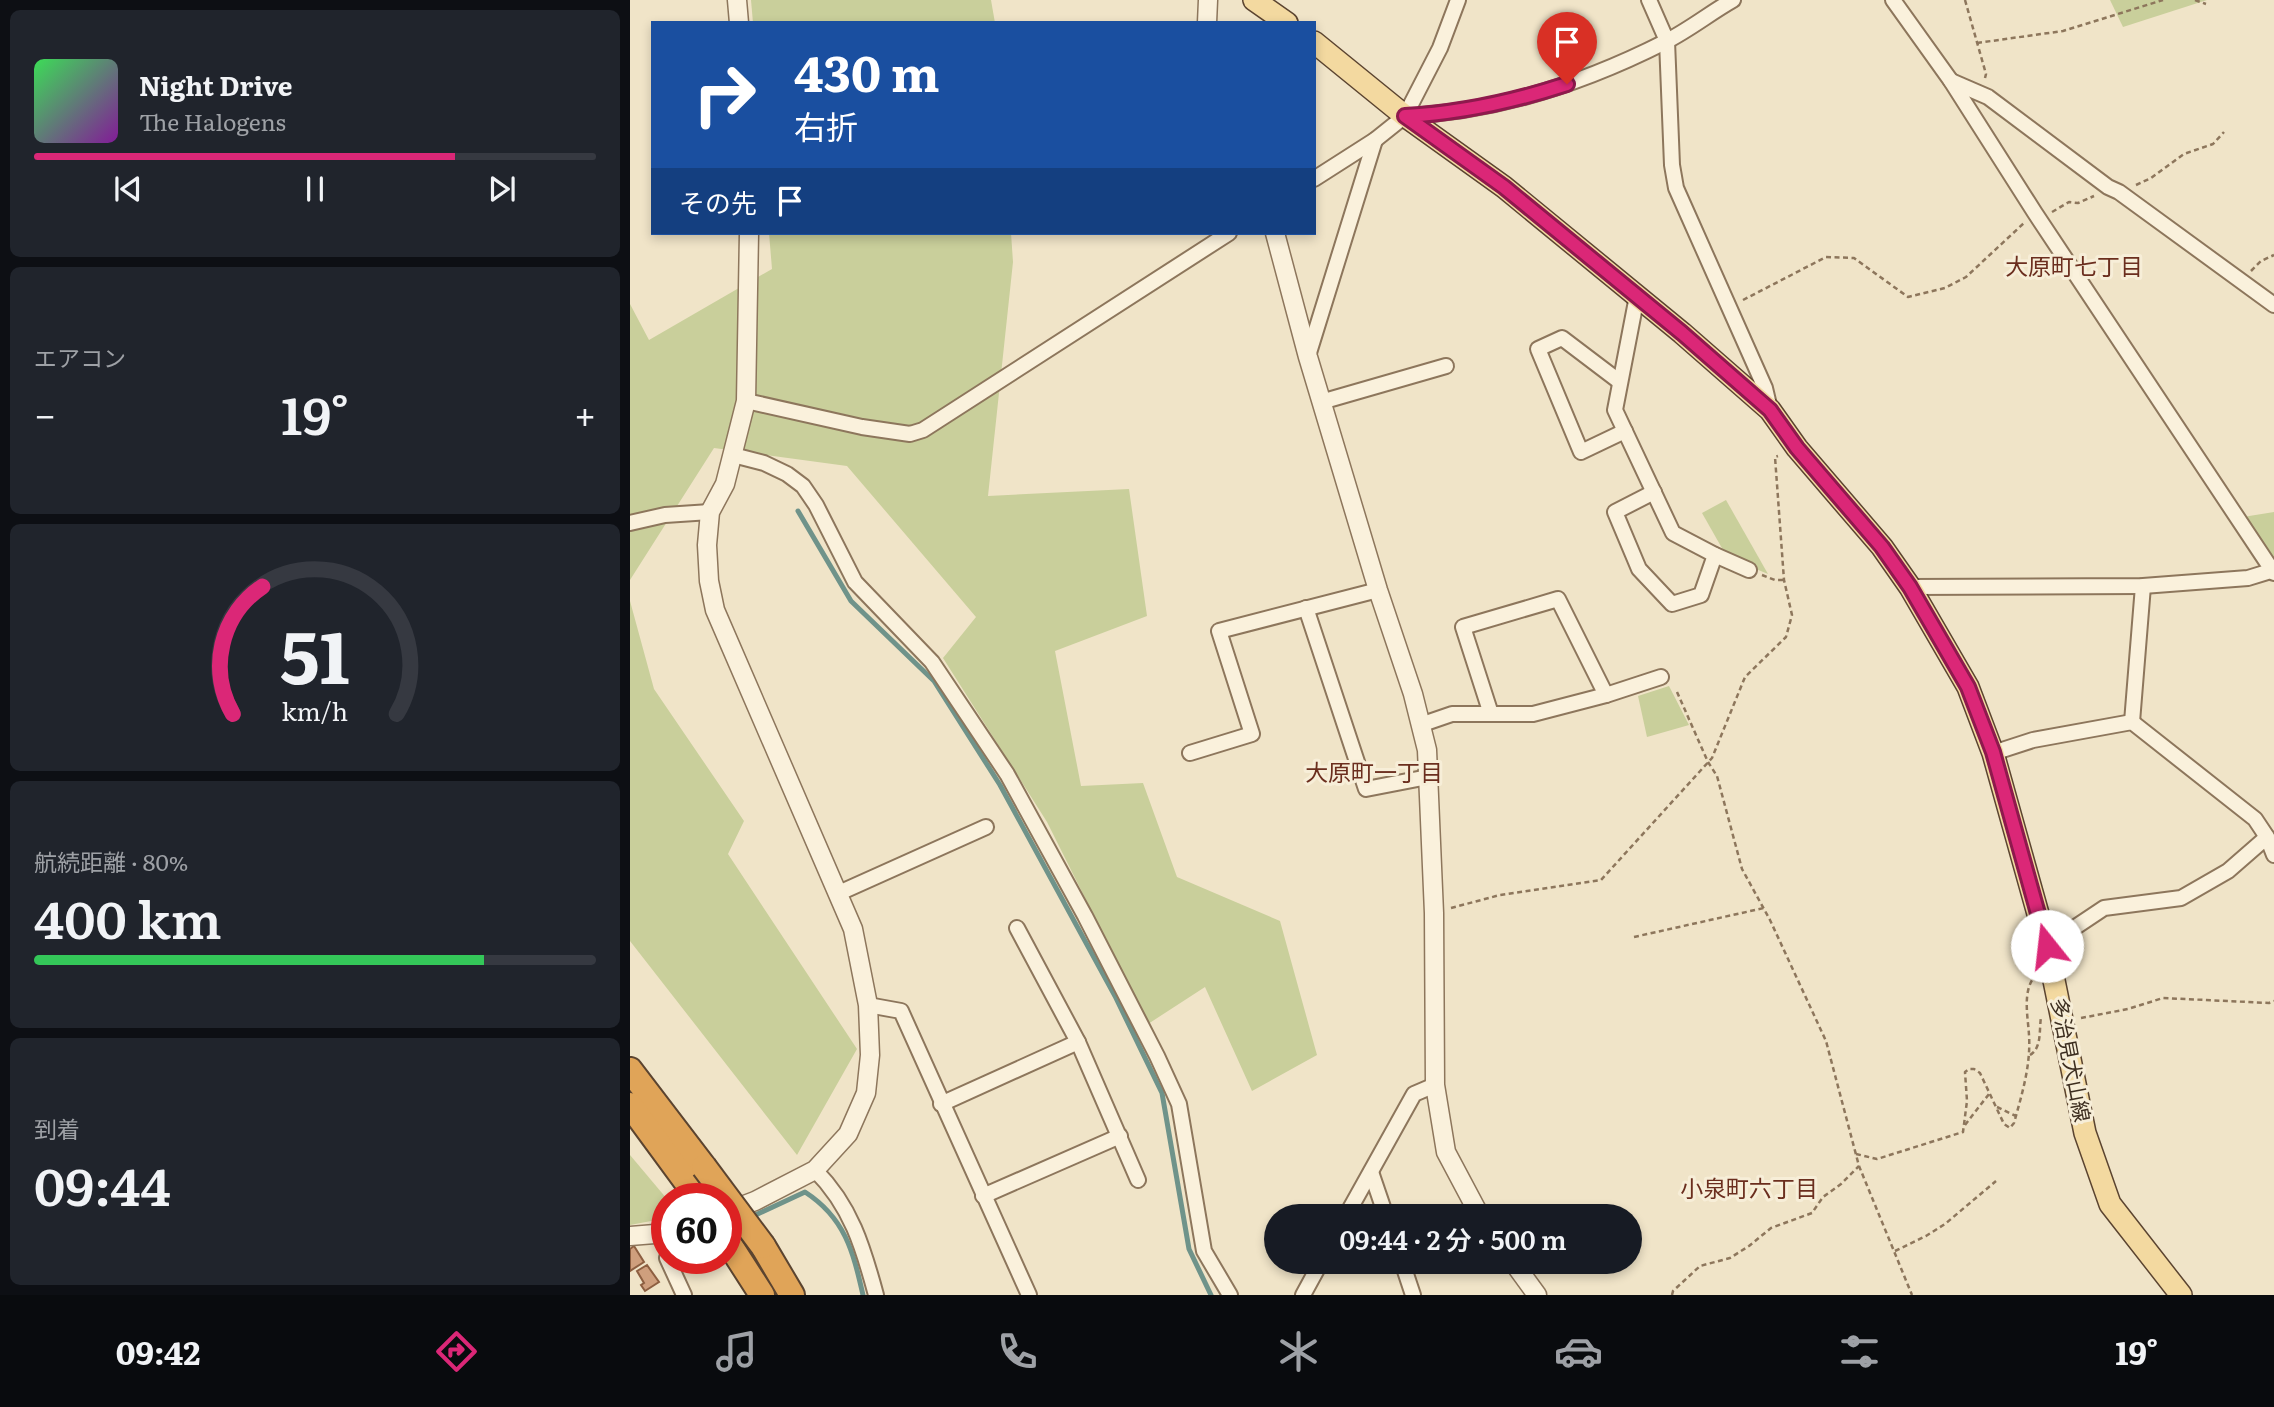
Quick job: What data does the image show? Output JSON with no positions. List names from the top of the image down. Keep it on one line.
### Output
{"streets":{"main road":["多治見犬山線"]},"districts":["大原町七丁目","大原町一丁目","小泉町六丁目"],"page":{"turn":["430 m","右折"],"song":["Night Drive","The Halogens"],"then":"その先","tile":["エアコン",["航続距離 · 80%","400 km"],["到着","09:44"]],"heat":["−","19°","+"],"limit":"60","trip":"09:44 · 2 分 · 500 m","tabs":["09:42","19°"],"gauge":["51","km/h"]}}
